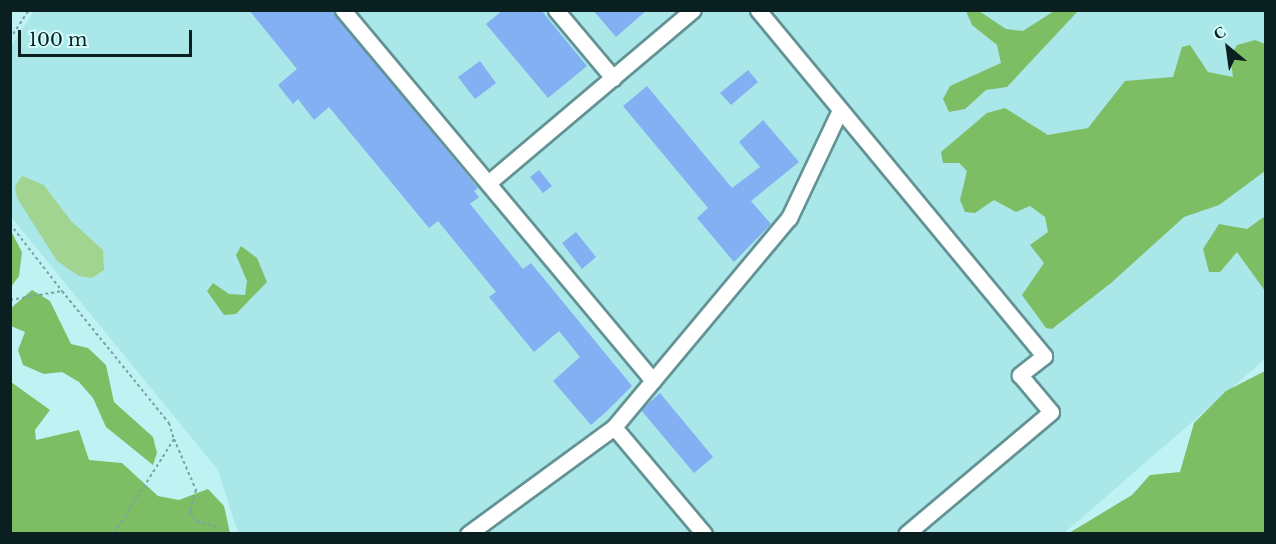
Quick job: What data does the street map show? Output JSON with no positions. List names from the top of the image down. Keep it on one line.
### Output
{"scale_bar":"100 m","north":"top left"}
